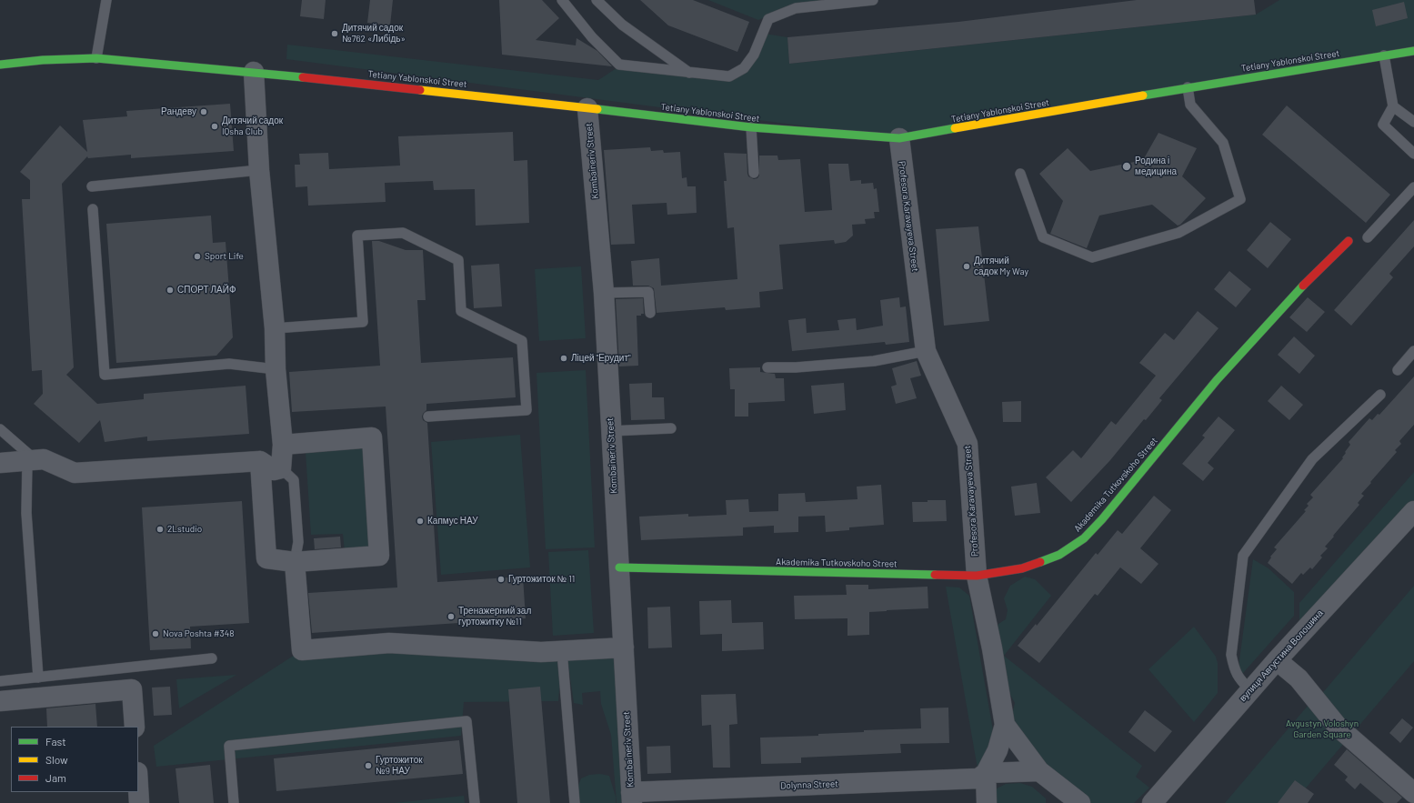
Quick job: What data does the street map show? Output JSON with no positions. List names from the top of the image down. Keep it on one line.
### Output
{"streets":{"street":["Tetiany Yablonskoi Street","Kombaineriv Street","Profesora Karavayeva Street","Akademika Tutkovskoho Street","вулиця Августина Волошина","Dolynna Street"]},"crossings":[["Tetiany Yablonskoi Street","Kombaineriv Street"],["Tetiany Yablonskoi Street","Profesora Karavayeva Street"],["Kombaineriv Street","Akademika Tutkovskoho Street"],["Kombaineriv Street","Dolynna Street"],["Profesora Karavayeva Street","Akademika Tutkovskoho Street"],["Profesora Karavayeva Street","Dolynna Street"]],"parks":["Avgustyn Voloshyn Garden Square"],"places":["Дитячий садок №762 «Либідь»","Рандеву","Дитячий садок IQsha Club","Родина і медицина","Sport Life","Дитячий садок My Way","СПОРТ ЛАЙФ","Ліцей \"Ерудит\"","Капмус НАУ","2Lstudio","Гуртожиток № 11","Тренажерний зал гуртожитку №11","Nova Poshta #348","Гуртожиток №9 НАУ"],"legend":["Fast","Slow","Jam"]}
